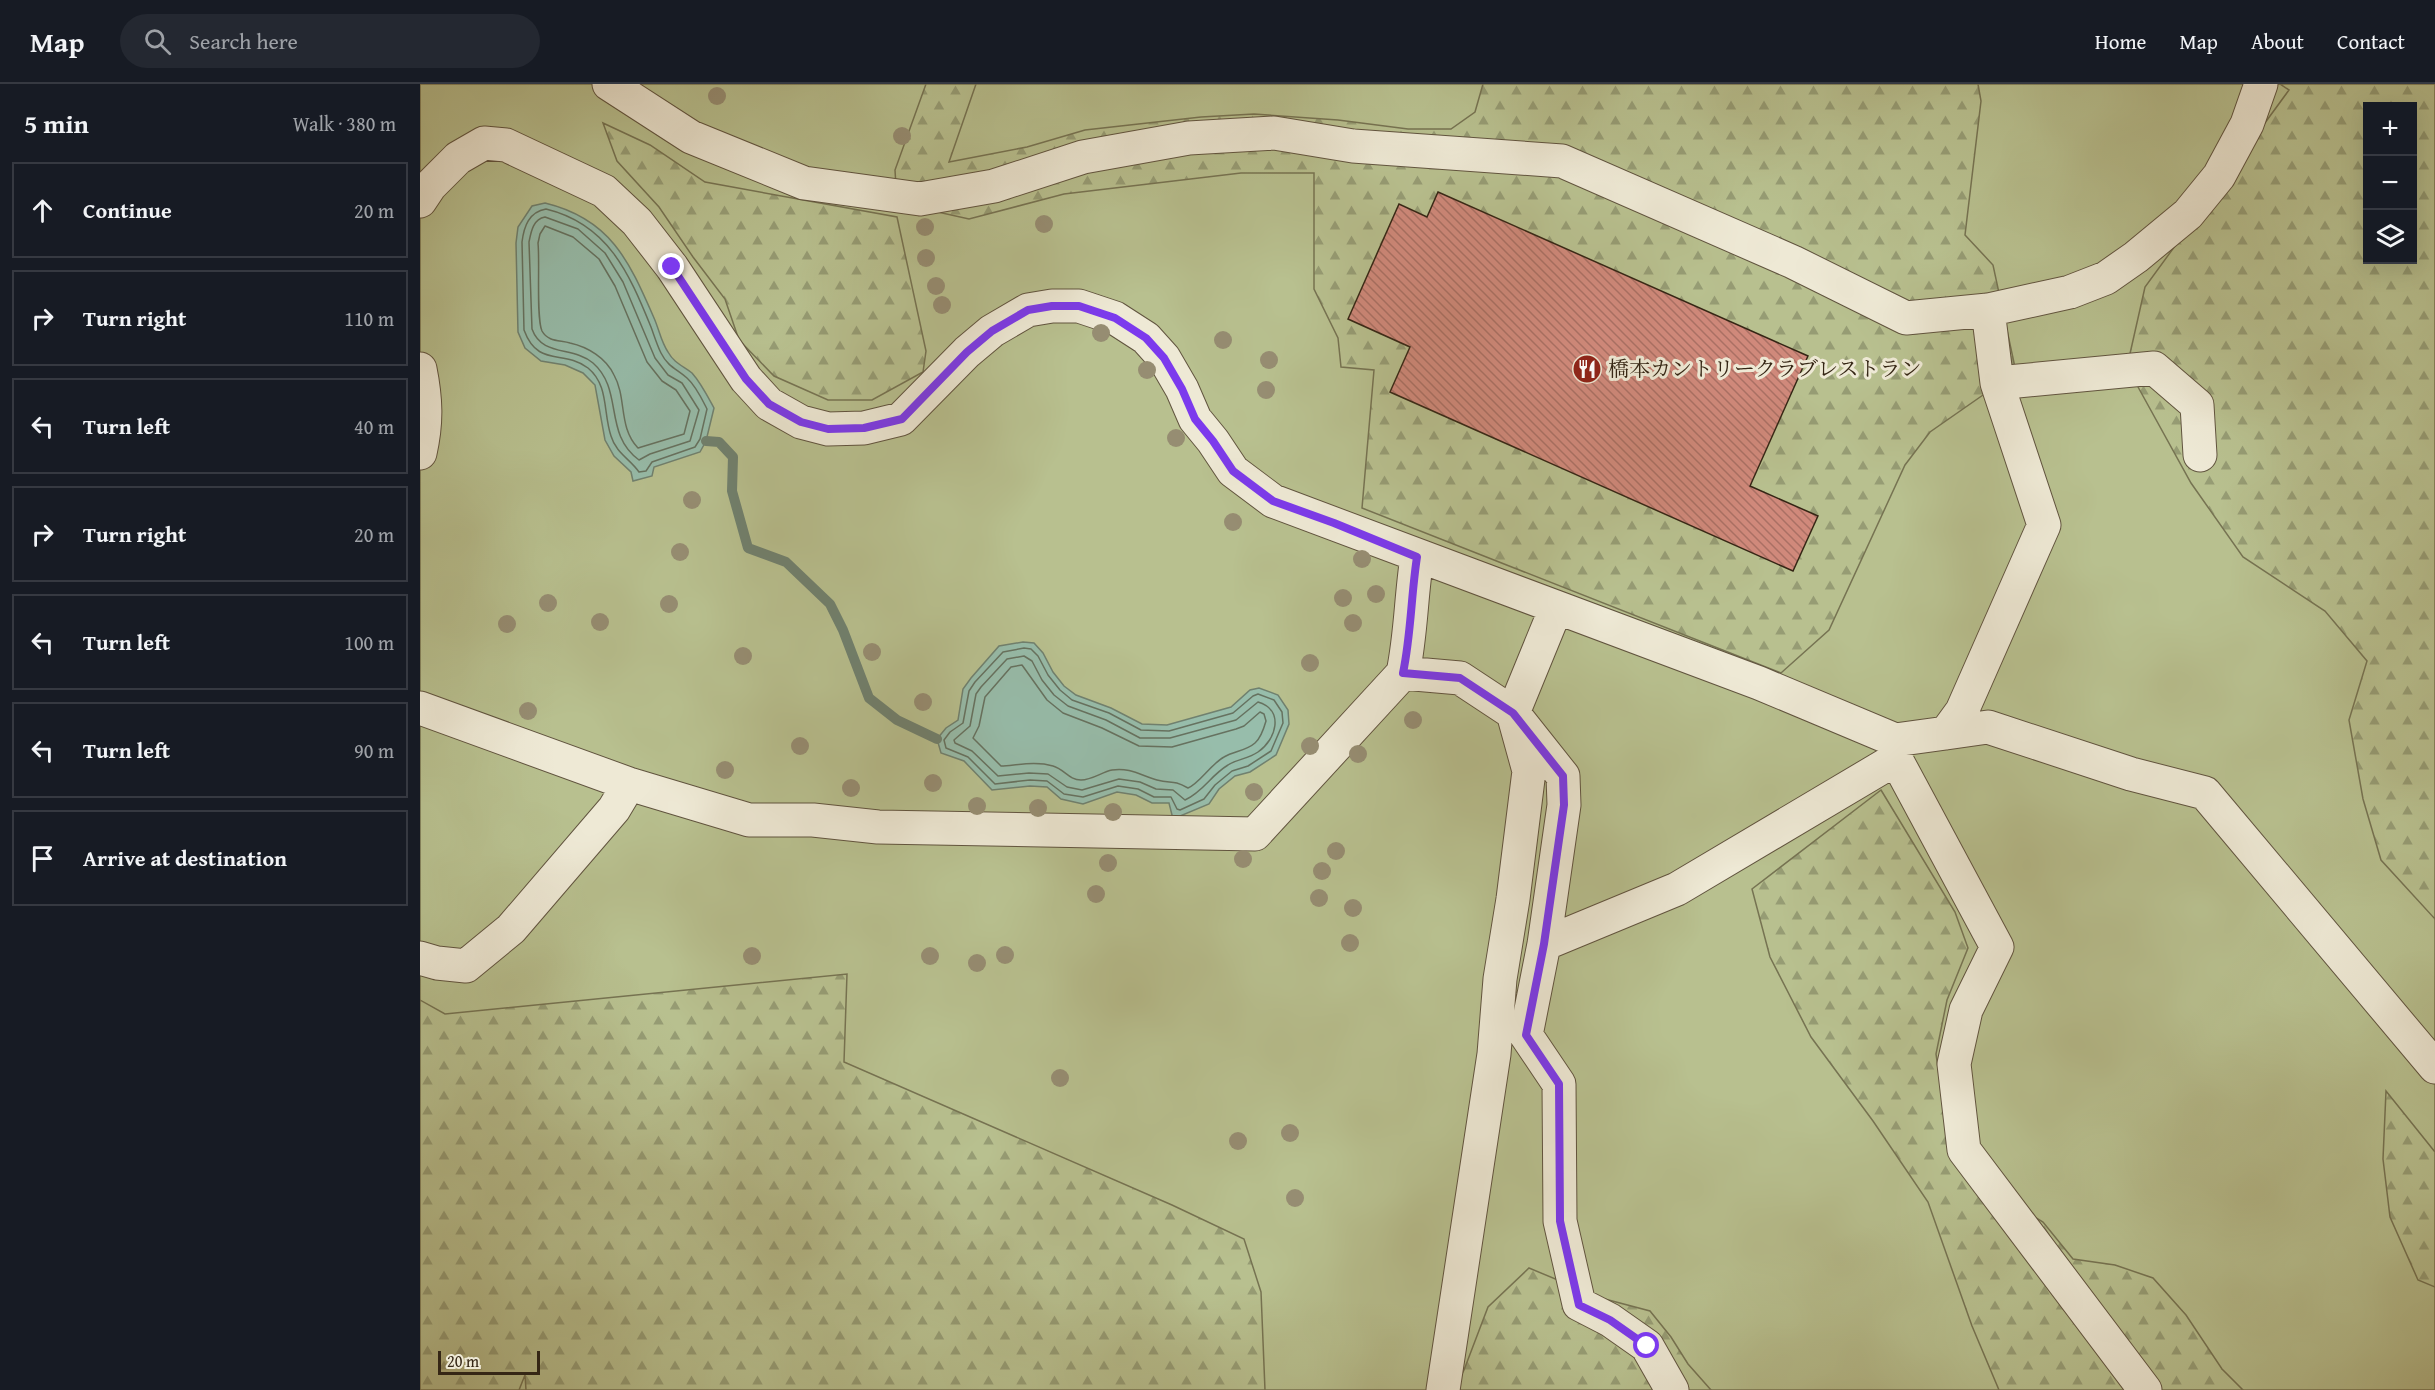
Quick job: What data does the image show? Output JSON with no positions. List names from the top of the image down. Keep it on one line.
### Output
{"places":{"restaurant":["橋本カントリークラブレストラン"]},"scale_bar":"20 m","page":{"header":"Map","search":"Search here","nav":["Home","Map","About","Contact"],"heading":["5 min","Walk · 380 m"],"map_buttons":["+","−"],"list":[["Continue","20 m"],["Turn right","110 m"],["Turn left","40 m"],["Turn right","20 m"],["Turn left","100 m"],["Turn left","90 m"],"Arrive at destination"],"scale":"20 m"}}
